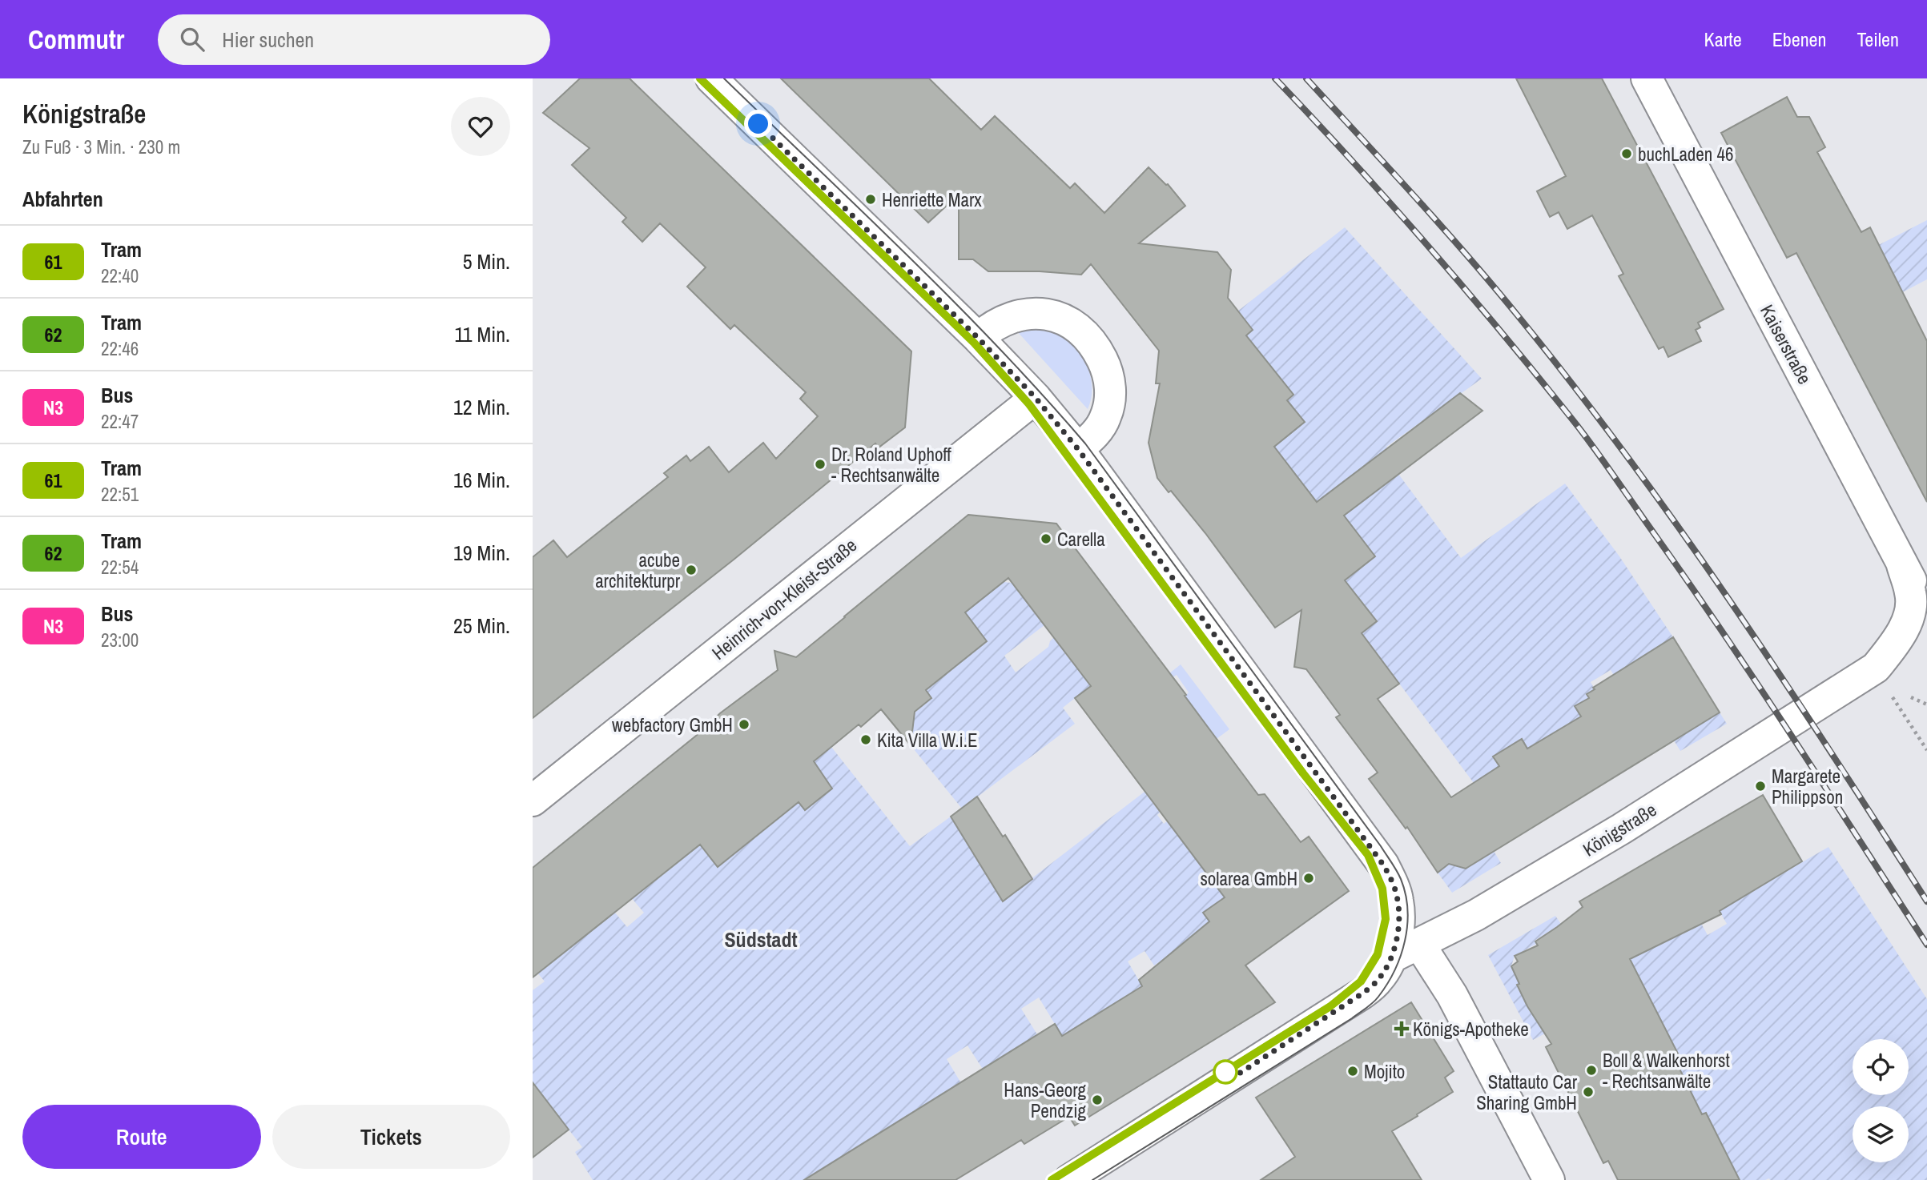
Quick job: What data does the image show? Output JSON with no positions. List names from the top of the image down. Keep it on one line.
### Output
{"streets":{"street":["Kaiserstraße","Heinrich-von-Kleist-Straße","Königstraße"]},"crossings":[["Kaiserstraße","Königstraße"]],"districts":["Südstadt"],"places":{"other":["buchLaden 46","Henriette Marx","Dr. Roland Uphoff - Rechtsanwälte","Carella","acube architekturpr","webfactory GmbH","Kita Villa W.i.E","Margarete Philippson","solarea GmbH","Boll & Walkenhorst - Rechtsanwälte","Mojito","Stattauto Car Sharing GmbH","Hans-Georg Pendzig"],"health":["Königs-Apotheke"]},"lines":["tram line 61"],"page":{"header":"Commutr","search":"Hier suchen","nav":["Karte","Ebenen","Teilen"],"heading":[["Königstraße","Zu Fuß · 3 Min. · 230 m"],"Abfahrten"],"list":[{"mark":"61","name":"Tram","note":"22:40","value":"5 Min."},{"mark":"62","name":"Tram","note":"22:46","value":"11 Min."},{"mark":"N3","name":"Bus","note":"22:47","value":"12 Min."},{"mark":"61","name":"Tram","note":"22:51","value":"16 Min."},{"mark":"62","name":"Tram","note":"22:54","value":"19 Min."},{"mark":"N3","name":"Bus","note":"23:00","value":"25 Min."}],"buttons":["Route","Tickets"]}}
